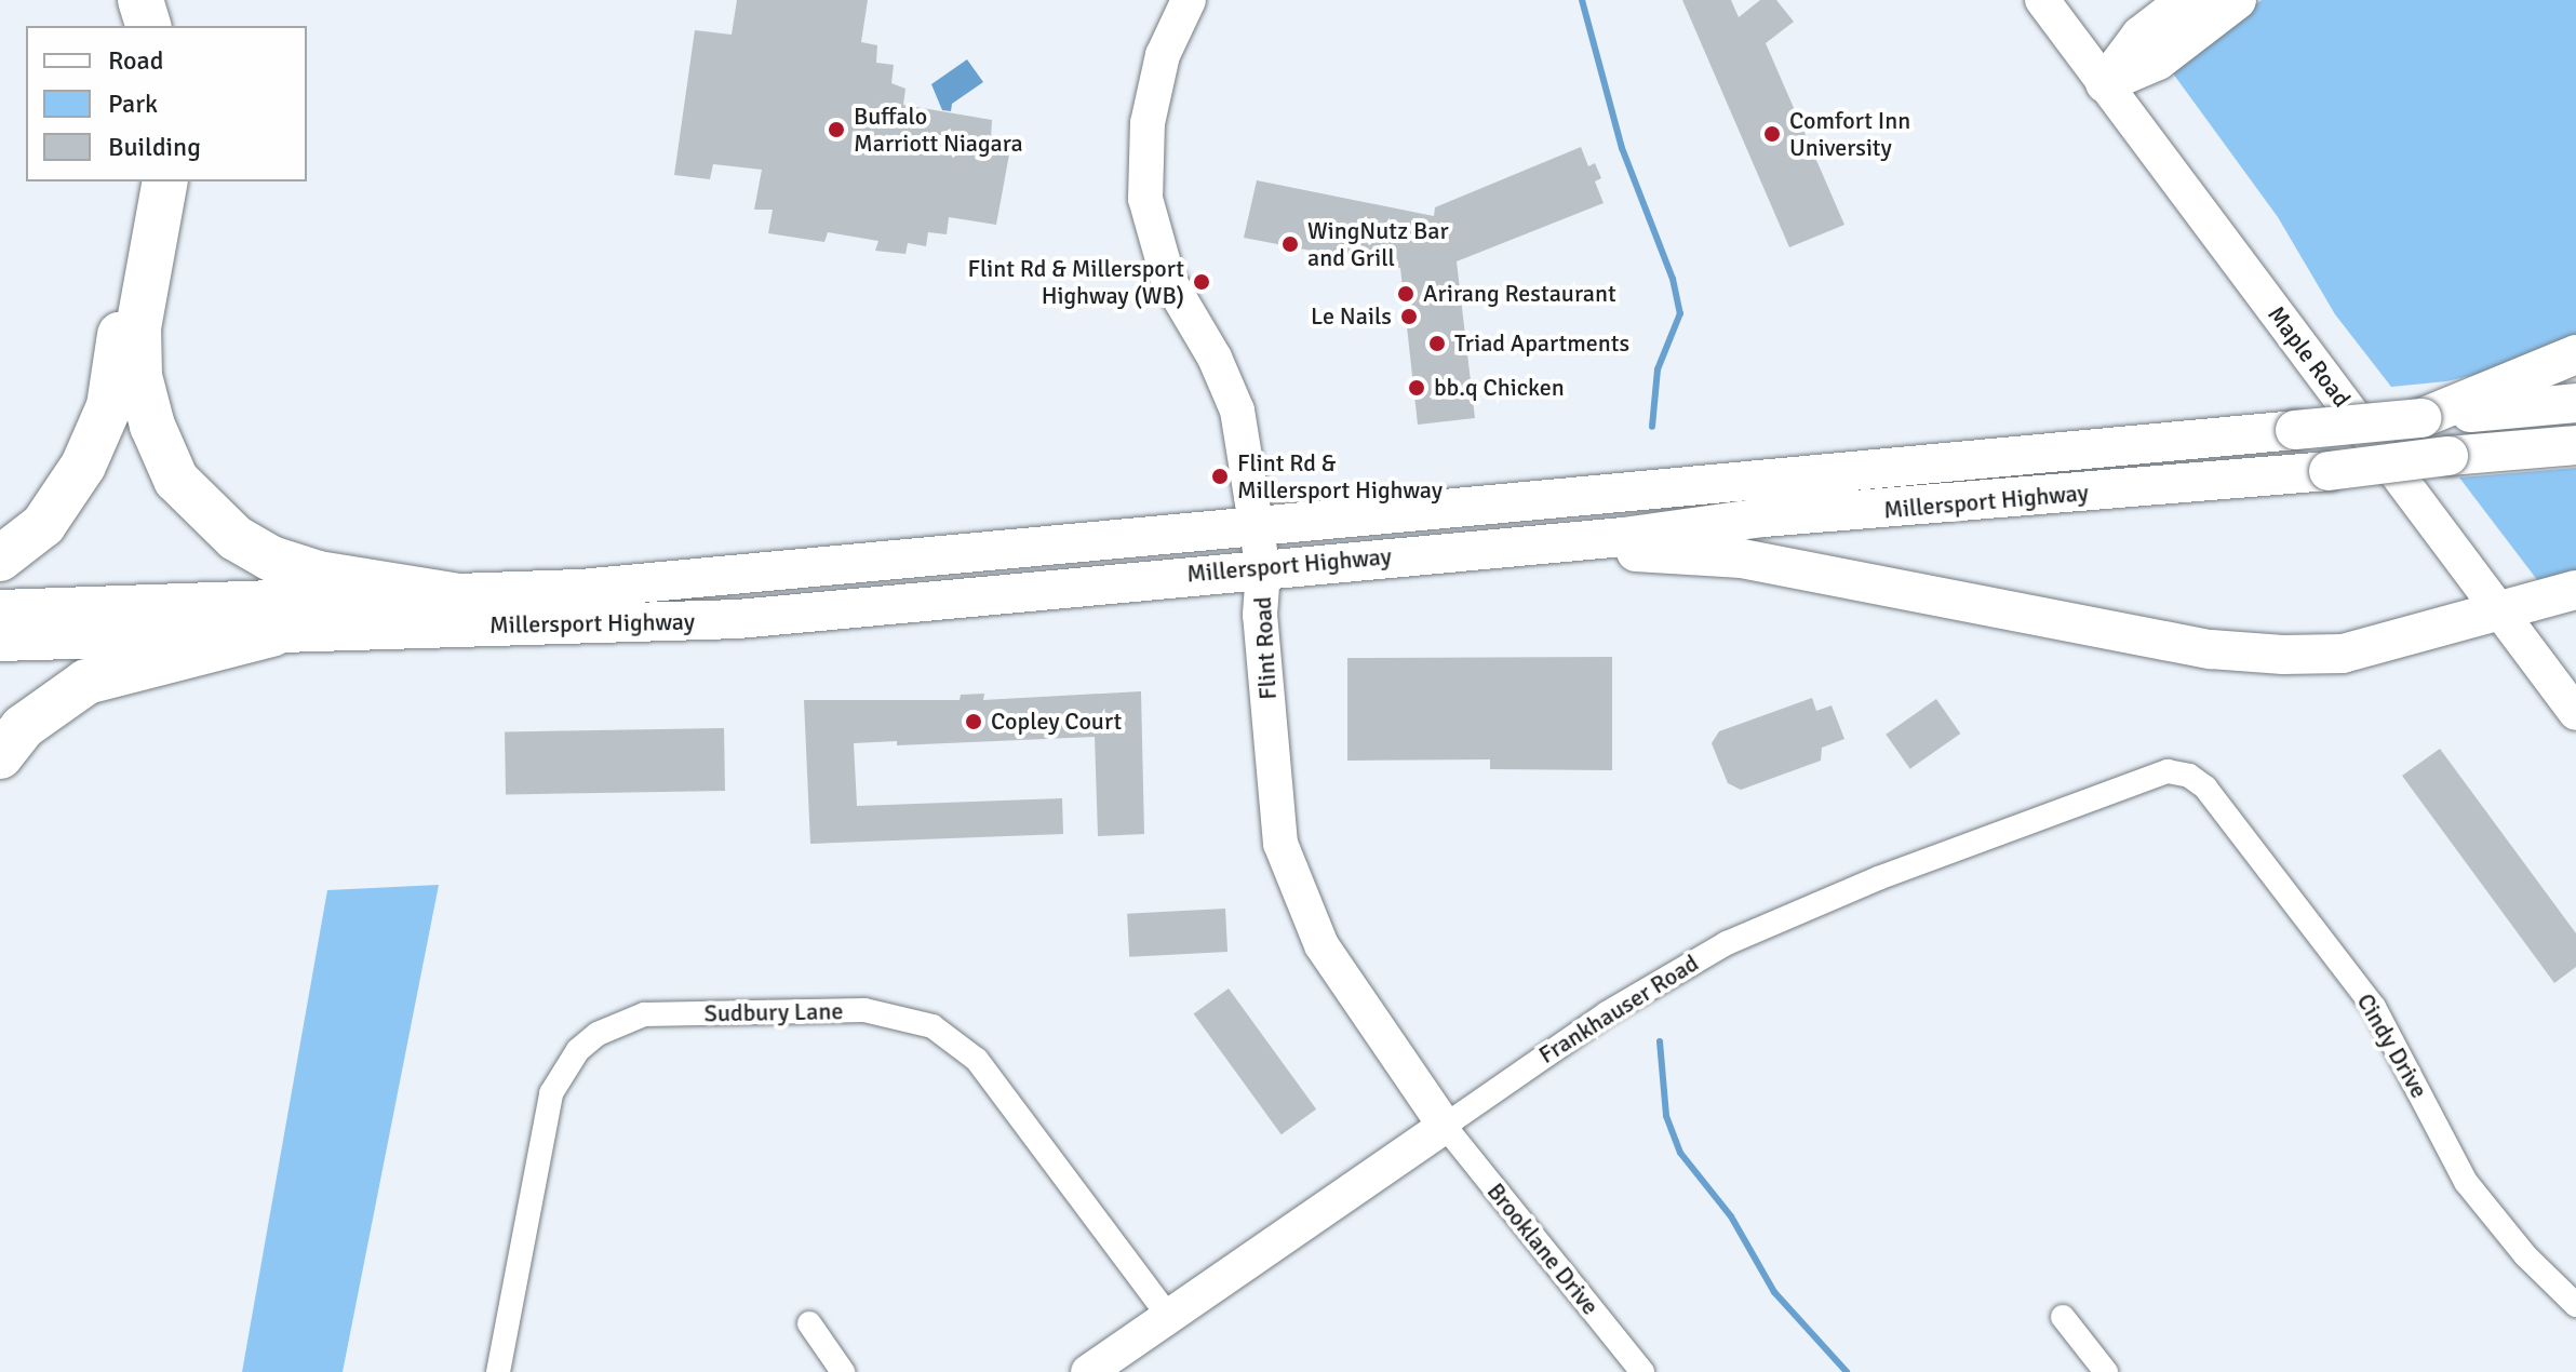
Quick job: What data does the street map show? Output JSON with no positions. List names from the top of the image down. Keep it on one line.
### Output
{"streets":{"main road":["Millersport Highway"],"street":["Maple Road","Flint Road","Frankhauser Road","Sudbury Lane","Cindy Drive","Brooklane Drive"]},"crossings":[["Millersport Highway","Flint Road"],["Flint Road","Frankhauser Road"],["Flint Road","Brooklane Drive"],["Frankhauser Road","Sudbury Lane"],["Frankhauser Road","Cindy Drive"],["Frankhauser Road","Brooklane Drive"]],"places":["Buffalo Marriott Niagara","Comfort Inn University","WingNutz Bar and Grill","Flint Rd & Millersport Highway (WB)","Arirang Restaurant","Le Nails","Triad Apartments","bb.q Chicken","Flint Rd & Millersport Highway","Copley Court"],"legend":["Road","Park","Building"]}
